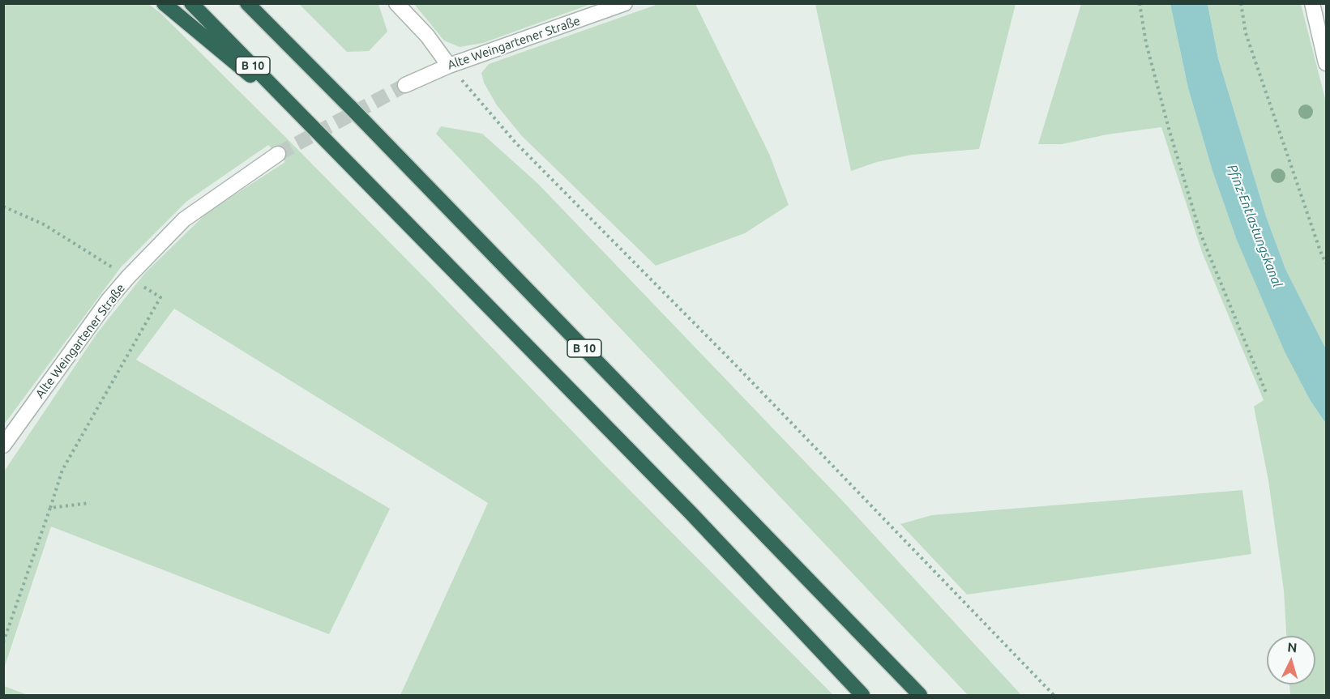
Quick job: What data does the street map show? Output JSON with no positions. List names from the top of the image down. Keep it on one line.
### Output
{"streets":{"highway":["B 10"],"street":["Alte Weingartener Straße"]},"water":["Pfinz-Entlastungskanal"],"north":"top"}
